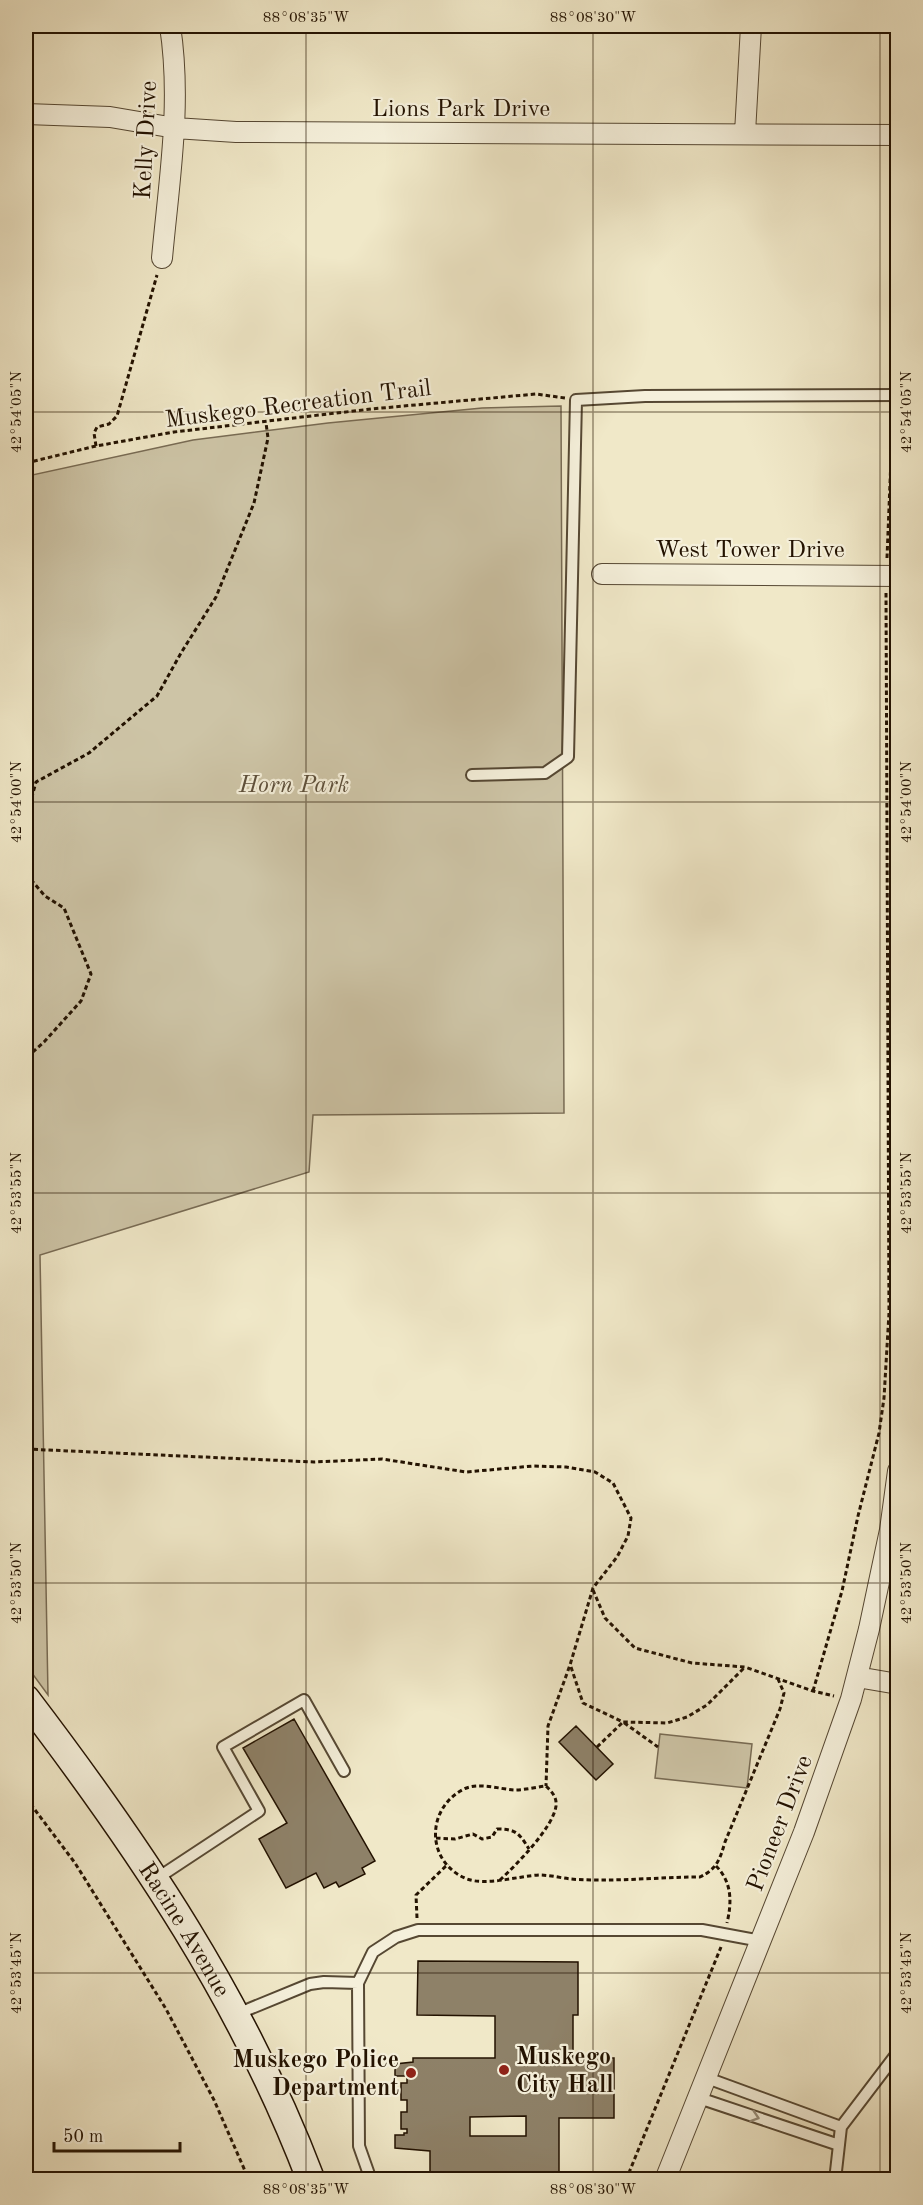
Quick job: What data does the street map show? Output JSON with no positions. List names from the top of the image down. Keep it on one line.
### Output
{"streets":{"main road":["Racine Avenue"],"street":["Lions Park Drive","Kelly Drive","West Tower Drive","Pioneer Drive"],"path":["Muskego Recreation Trail"]},"crossings":[["Lions Park Drive","Kelly Drive"]],"parks":["Horn Park"],"places":["Muskego City Hall","Muskego Police Department"],"scale_bar":"50 m","coordinates":["88°08'35\"W","88°08'30\"W","42°54'05\"N","42°54'00\"N","42°53'55\"N","42°53'50\"N","42°53'45\"N"]}
